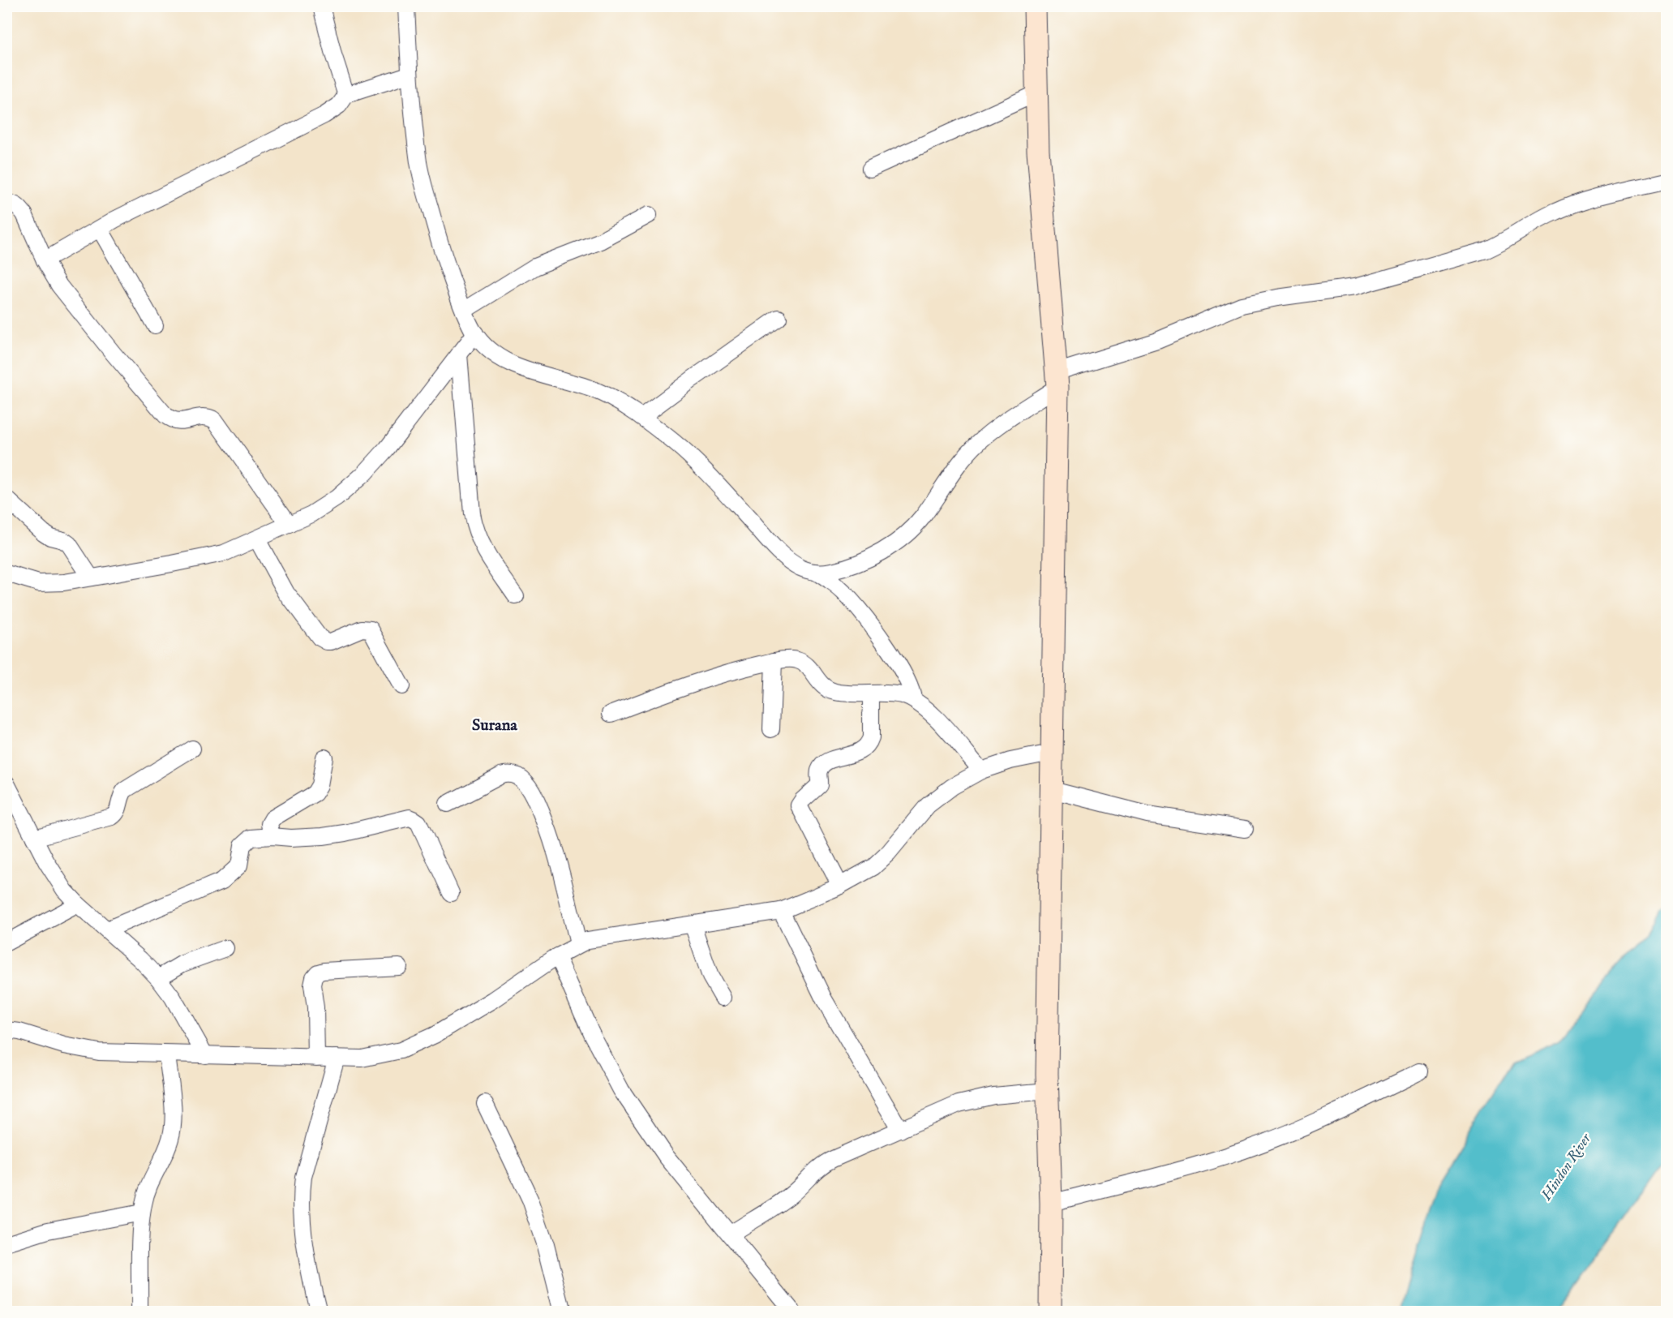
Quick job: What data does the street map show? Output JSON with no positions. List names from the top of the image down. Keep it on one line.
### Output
{"districts":["Surana"],"water":["Hindon River"]}
